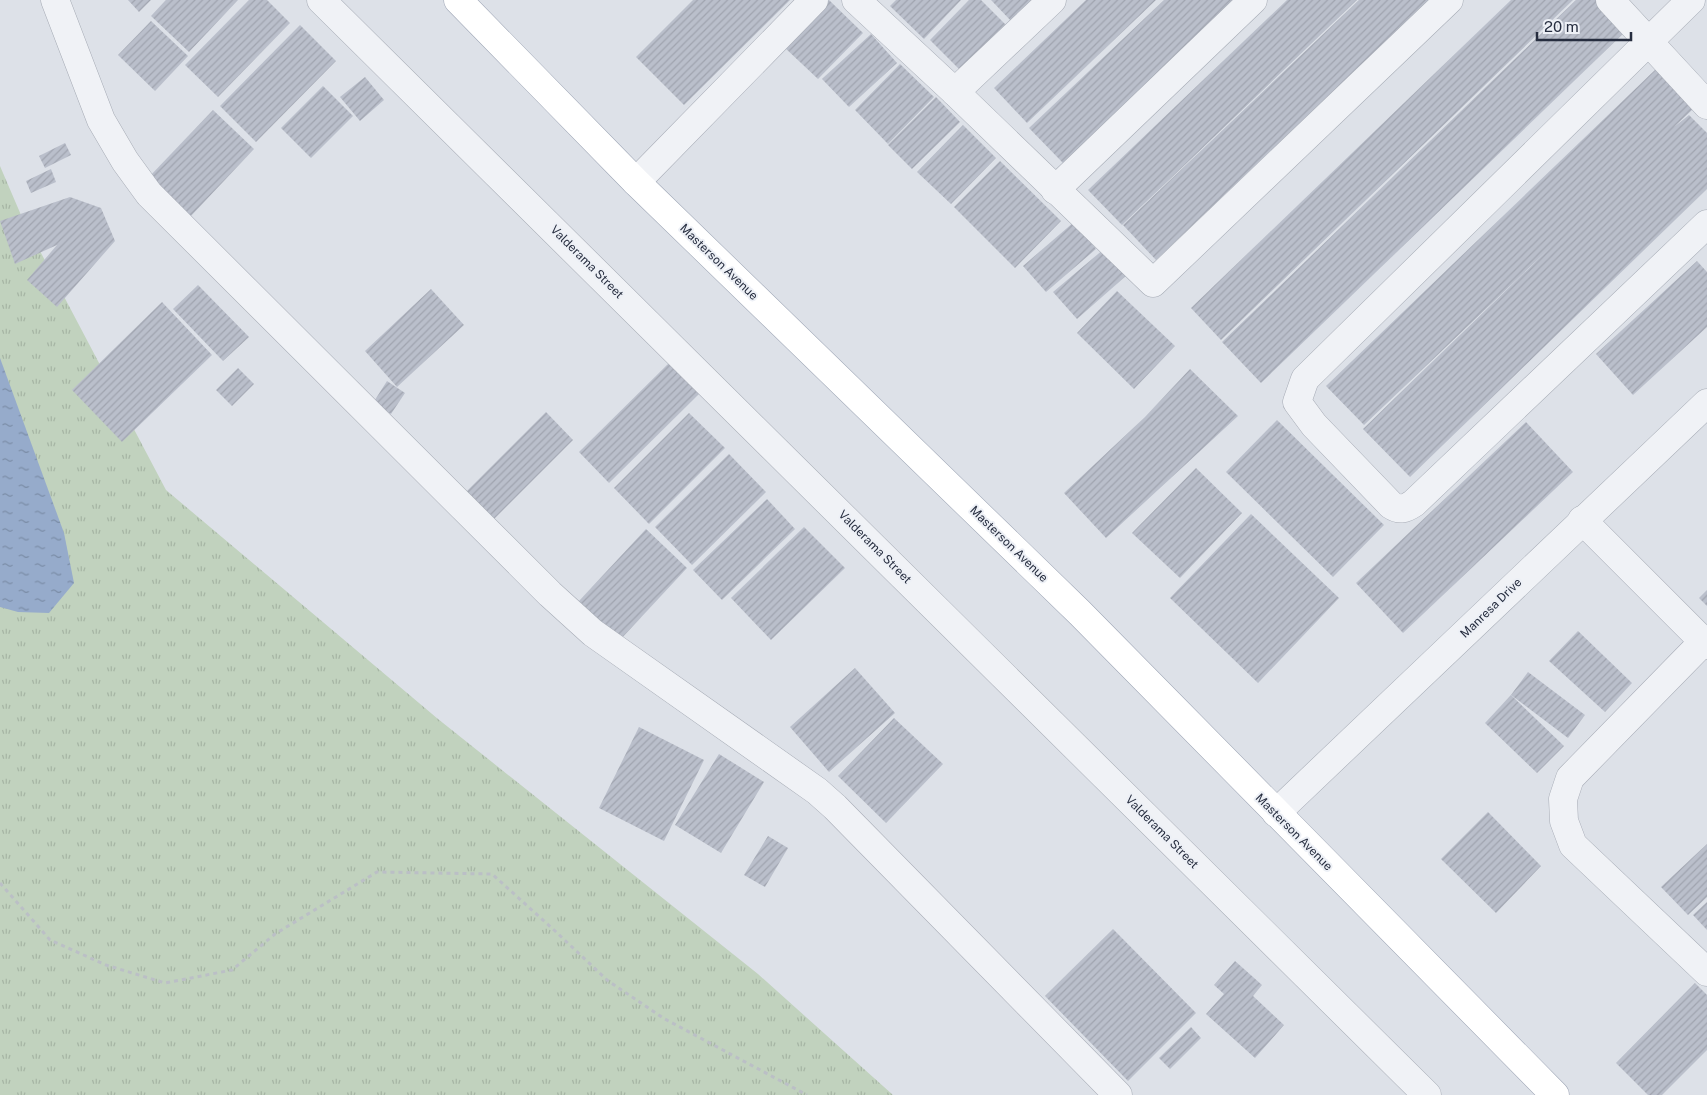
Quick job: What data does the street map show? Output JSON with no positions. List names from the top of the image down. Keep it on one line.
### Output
{"streets":{"main road":["Masterson Avenue"],"street":["Valderama Street","Manresa Drive"]},"crossings":[["Masterson Avenue","Manresa Drive"]],"scale_bar":"20 m"}
